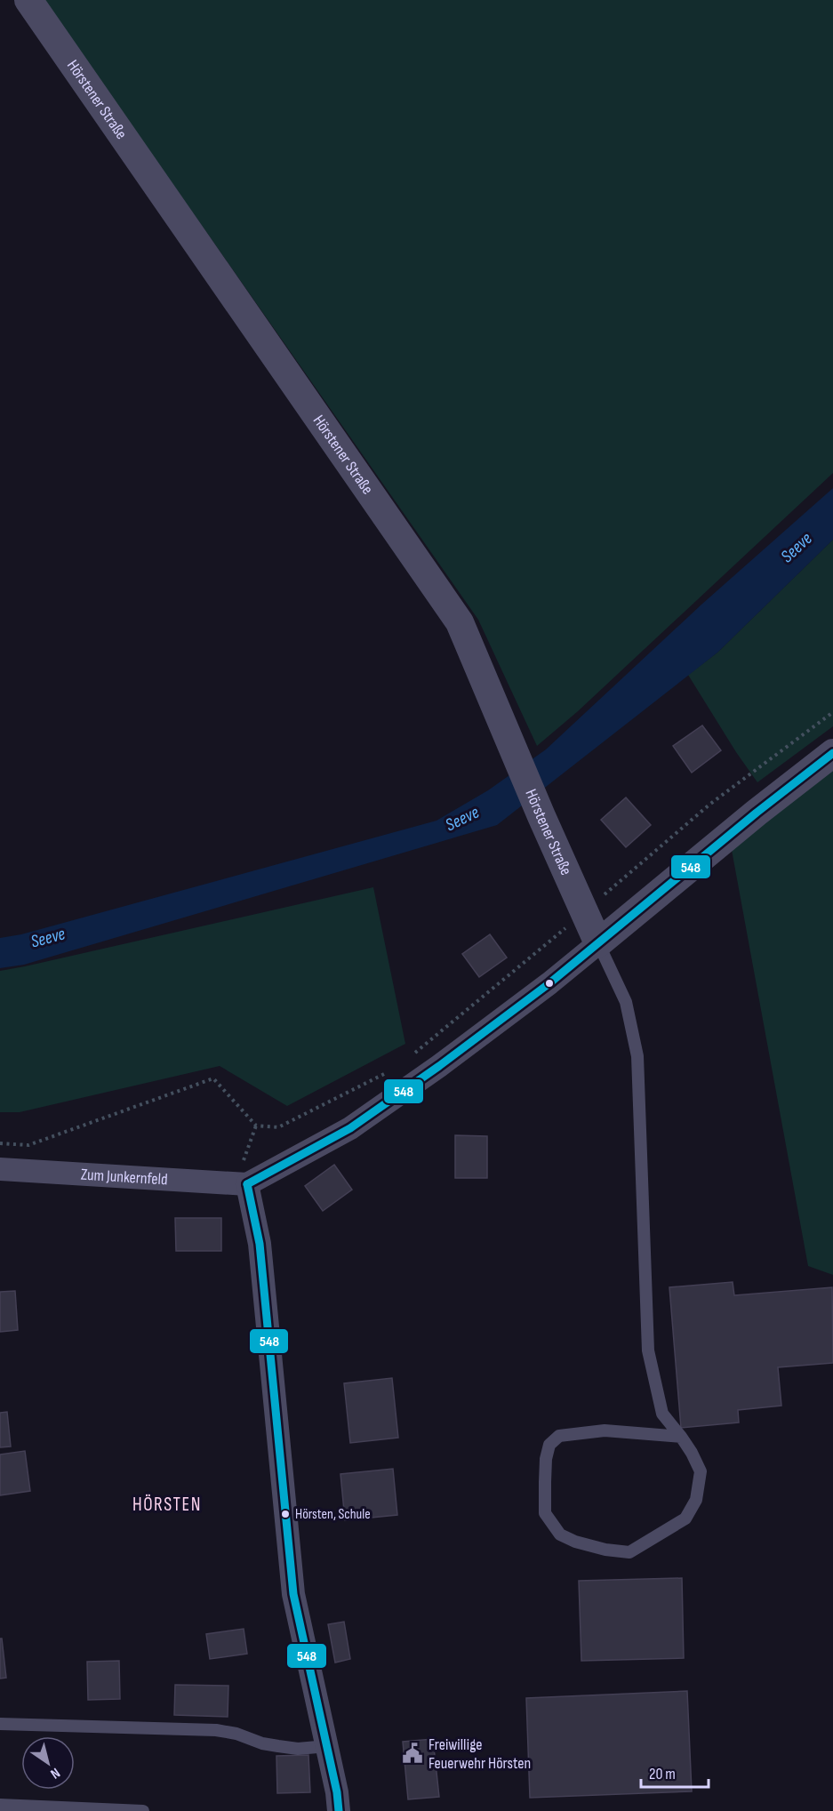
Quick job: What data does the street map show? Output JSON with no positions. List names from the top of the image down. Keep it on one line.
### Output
{"streets":{"street":["Hörstener Straße","Zum Junkernfeld"]},"districts":["HÖRSTEN"],"water":["Seeve"],"places":{"other":["Hörsten, Schule"],"public building":["Freiwillige Feuerwehr Hörsten"]},"lines":["transit line 548"],"scale_bar":"20 m","north":"bottom right"}
